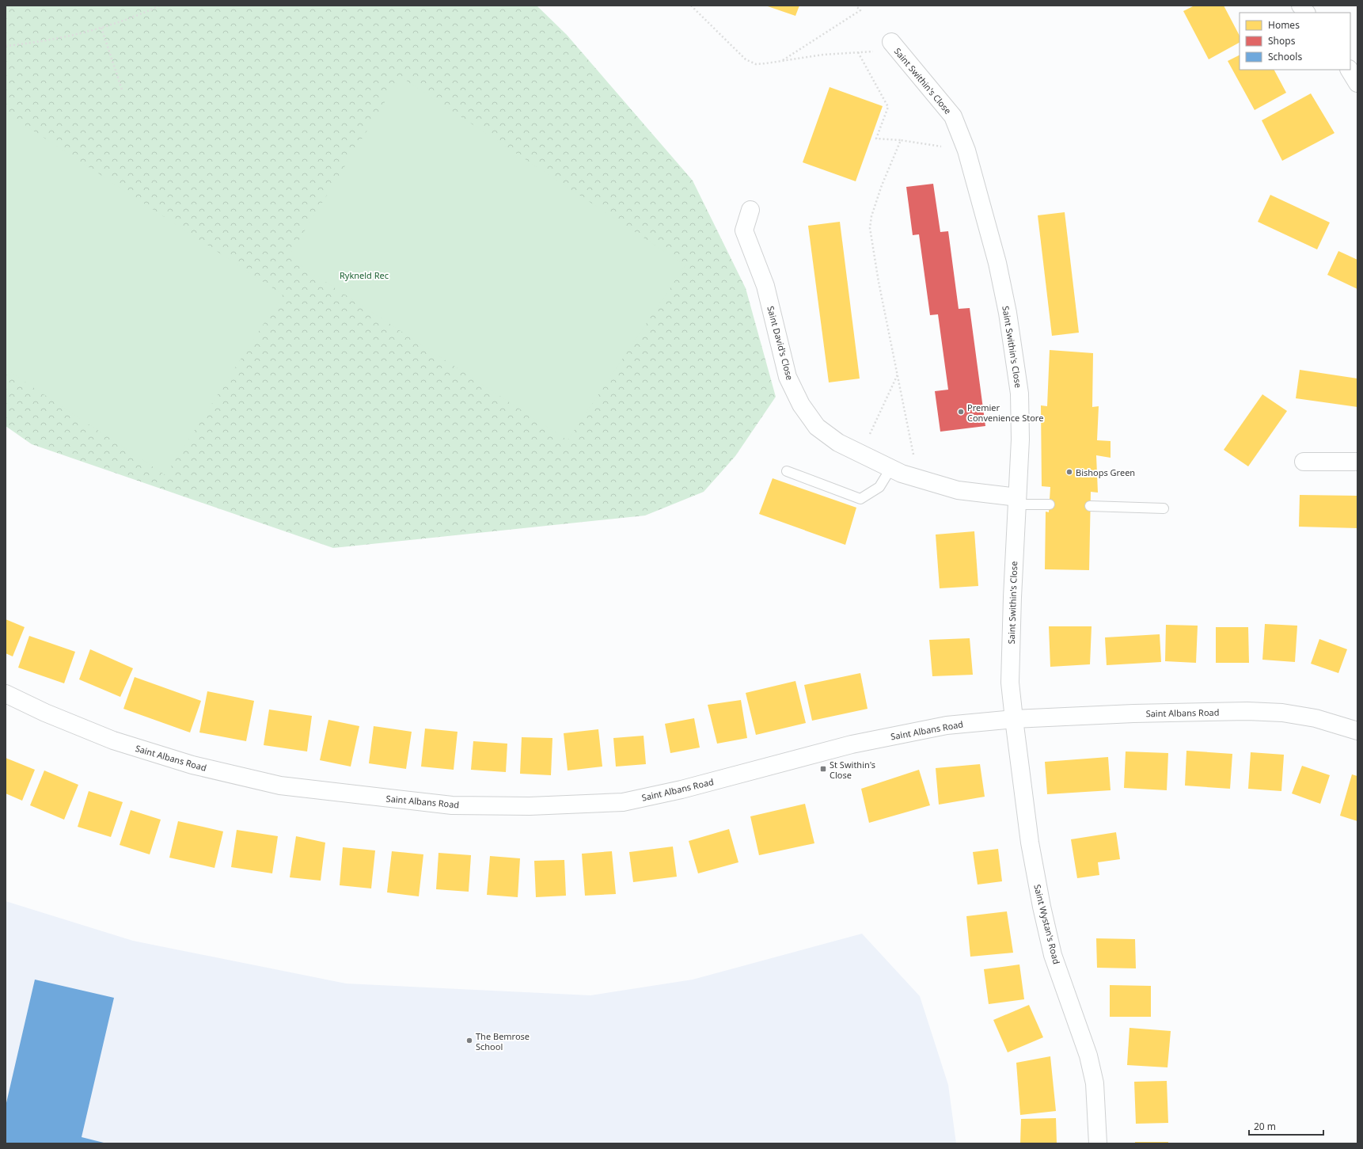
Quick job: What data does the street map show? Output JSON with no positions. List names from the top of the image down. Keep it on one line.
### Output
{"streets":{"street":["Saint Swithin's Close","Saint David's Close","Saint Albans Road","Saint Wystan's Road"]},"crossings":[["Saint Swithin's Close","Saint David's Close"],["Saint Swithin's Close","Saint Albans Road"],["Saint Swithin's Close","Saint Wystan's Road"],["Saint Albans Road","Saint Wystan's Road"]],"parks":["Rykneld Rec"],"places":{"other":["Premier Convenience Store","Bishops Green","The Bemrose School"],"transit":["St Swithin's Close"]},"legend":["Homes","Shops","Schools"],"scale_bar":"20 m"}
